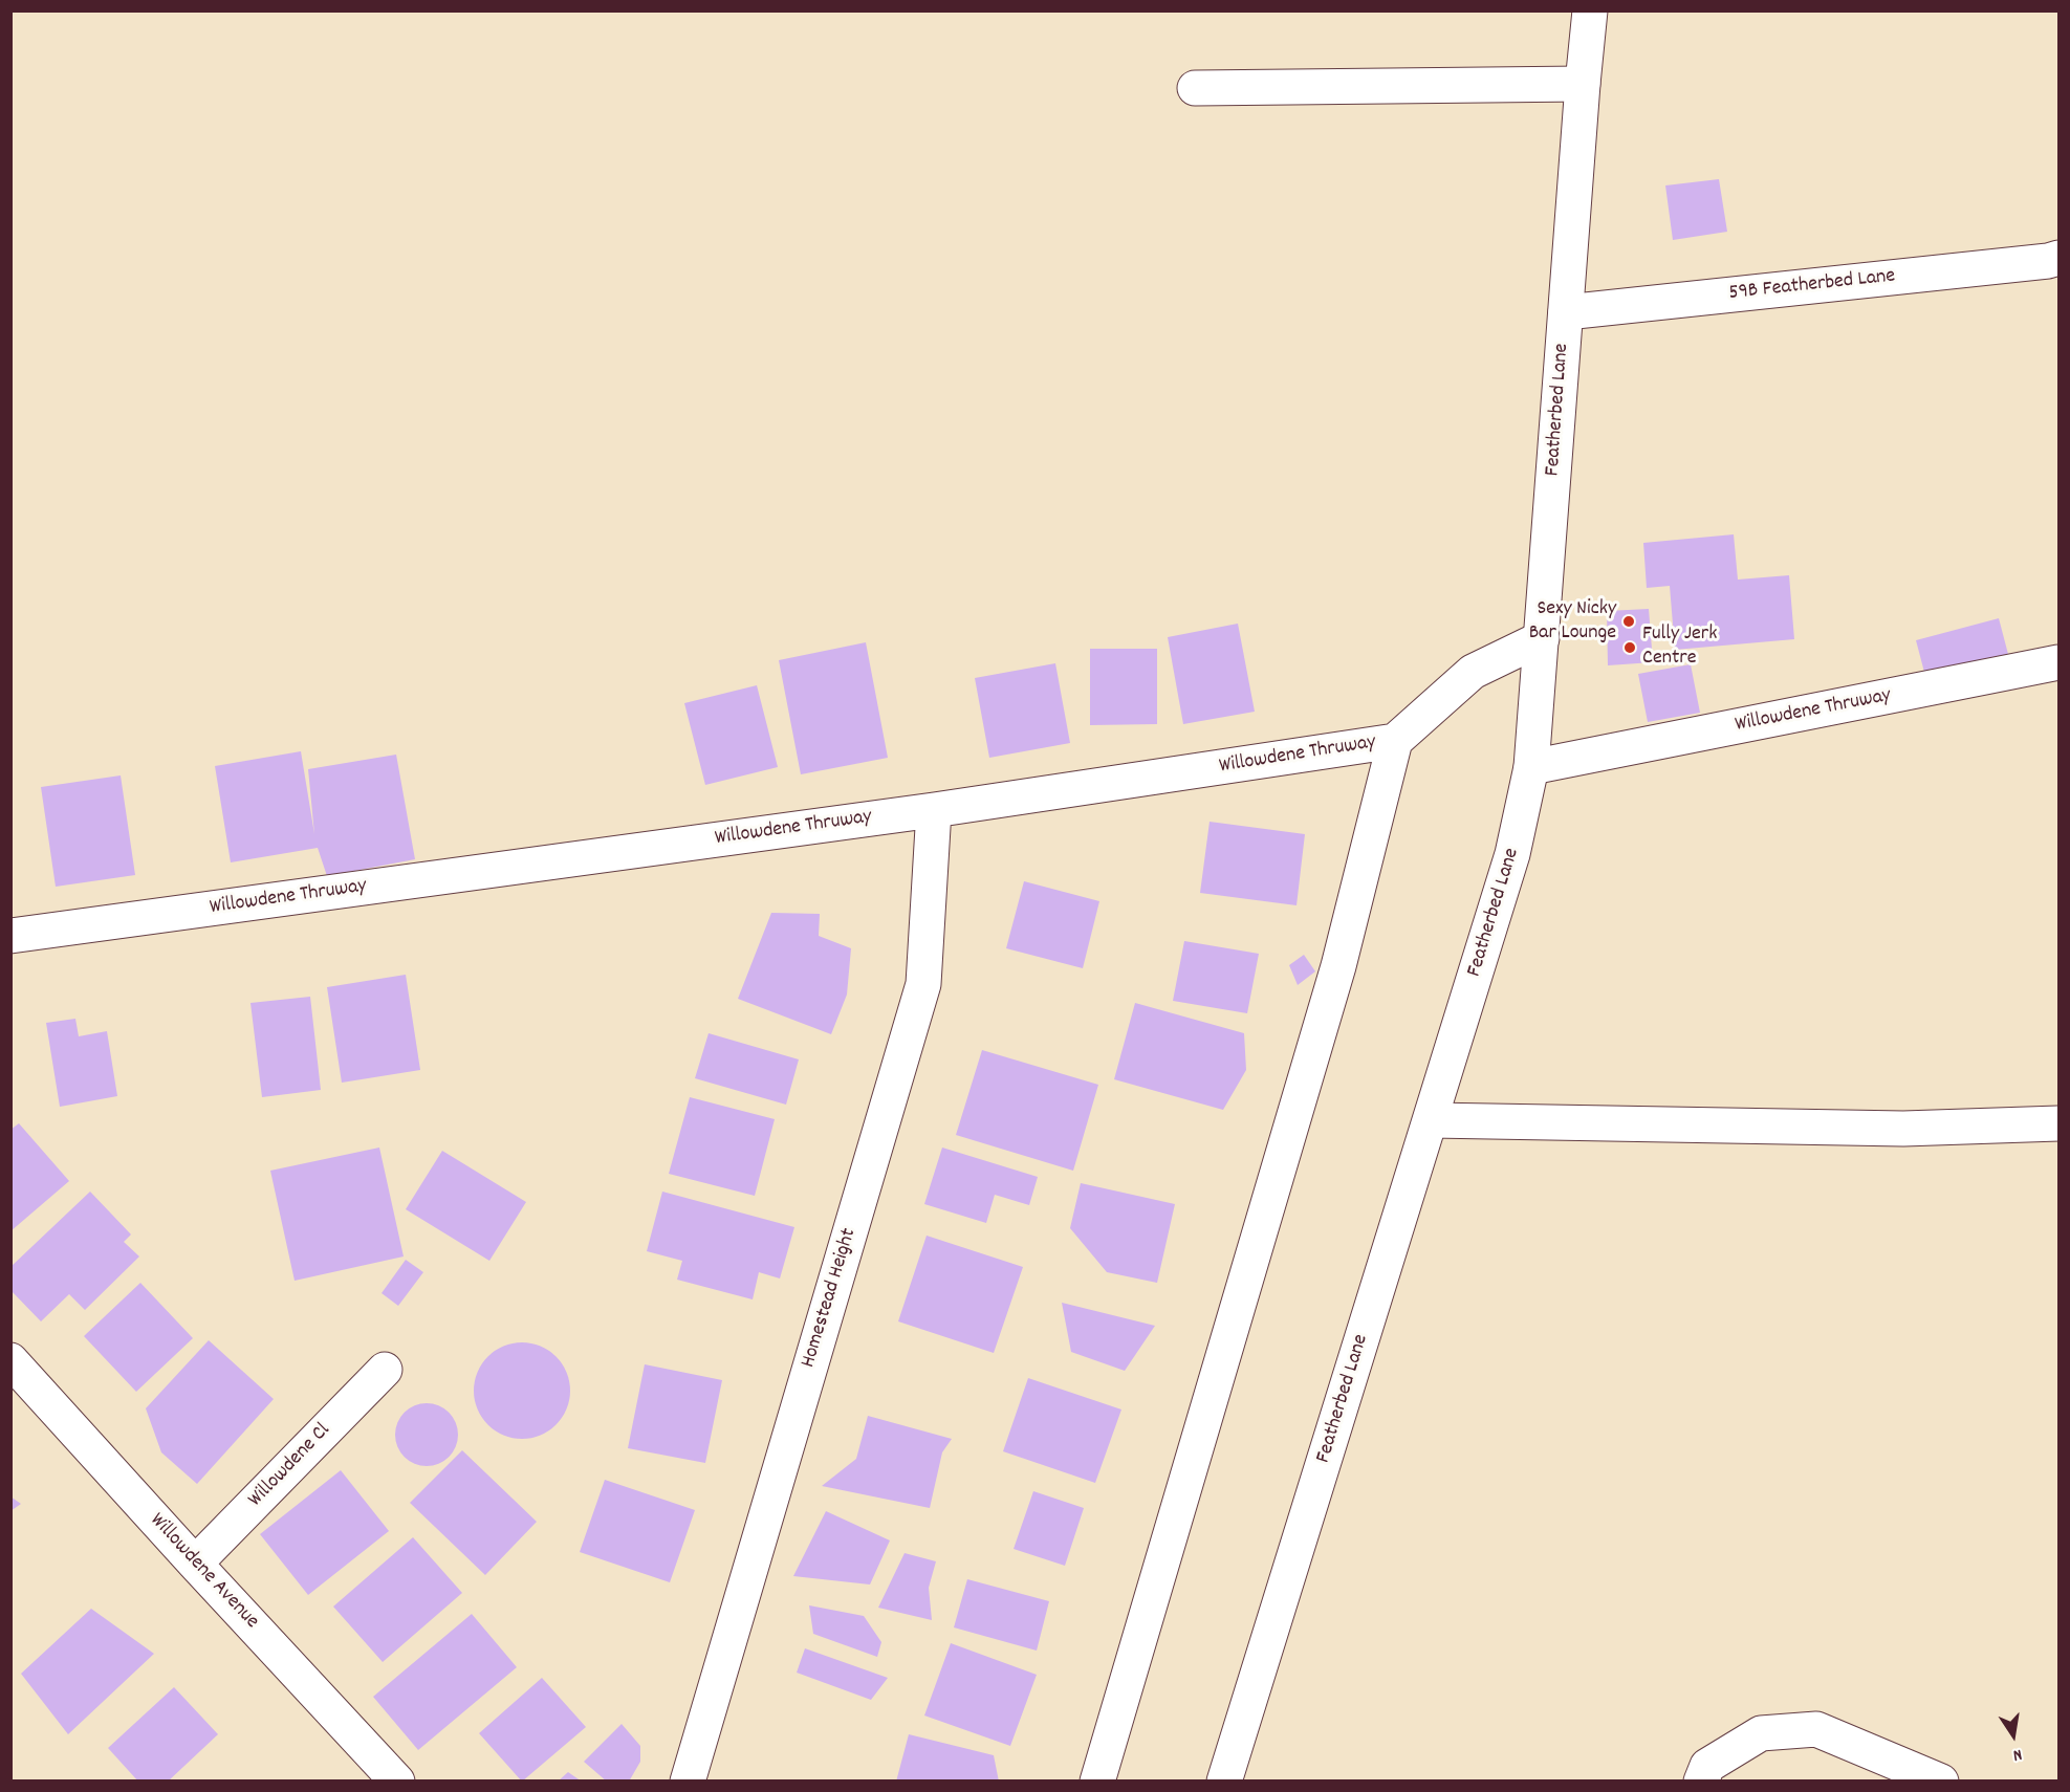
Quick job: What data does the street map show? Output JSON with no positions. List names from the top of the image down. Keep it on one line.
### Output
{"streets":{"street":["59B Featherbed Lane","Featherbed Lane","Willowdene Thruway","Homestead Height","Willowdene Cl","Willowdene Avenue"]},"crossings":[["59B Featherbed Lane","Featherbed Lane"],["Featherbed Lane","Willowdene Thruway"],["Willowdene Thruway","Homestead Height"],["Willowdene Cl","Willowdene Avenue"]],"places":["Sexy Nicky Bar Lounge","Fully Jerk Centre"],"north":"bottom"}
